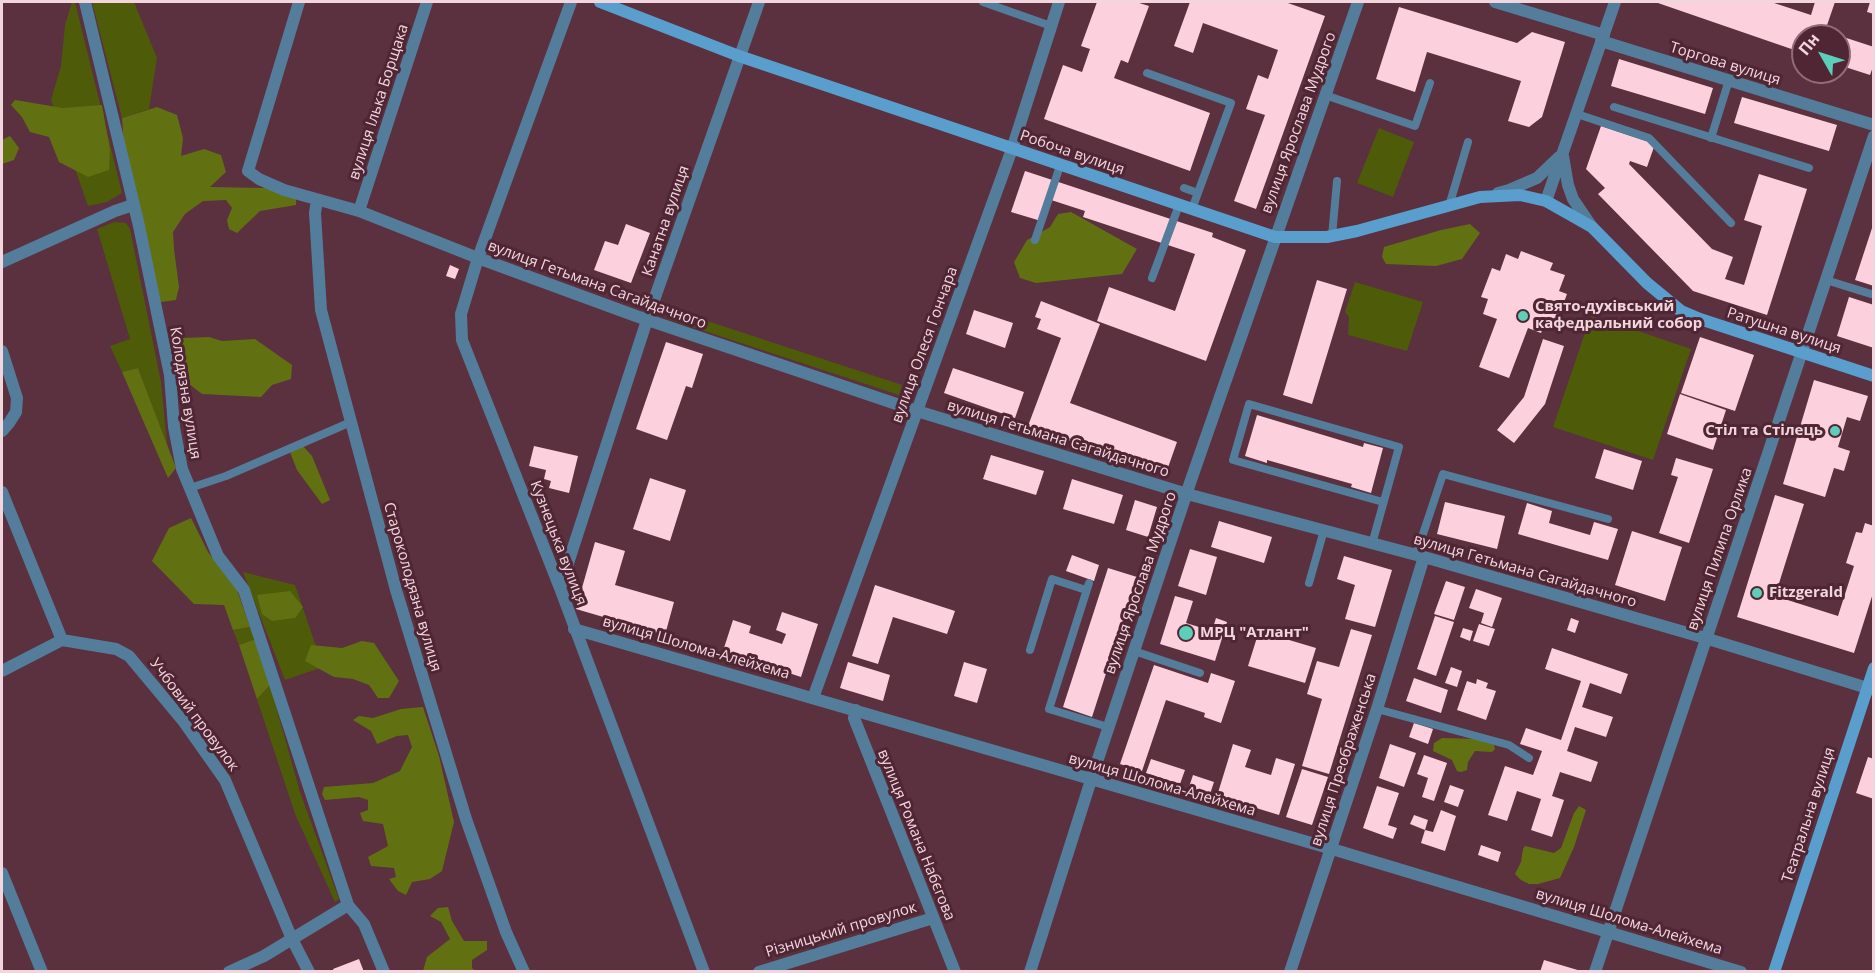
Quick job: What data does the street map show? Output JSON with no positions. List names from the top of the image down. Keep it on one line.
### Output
{"streets":{"street":["Торгова вулиця","вулиця Ілька Борщака","вулиця Ярослава Мудрого","Робоча вулиця","Канатна вулиця","вулиця Гетьмана Сагайдачного","Ратушна вулиця","вулиця Олеся Гончара","Колодязна вулиця","Кузнецька вулиця","вулиця Пилипа Орлика","Староколодязна вулиця","вулиця Шолома-Алейхема","Учбовий провулок","вулиця Преображенська","Театральна вулиця","вулиця Романа Набєгова","Різницький провулок"]},"crossings":[["вулиця Ілька Борщака","вулиця Гетьмана Сагайдачного"],["вулиця Ярослава Мудрого","Робоча вулиця"],["вулиця Ярослава Мудрого","вулиця Гетьмана Сагайдачного"],["вулиця Ярослава Мудрого","вулиця Шолома-Алейхема"],["Робоча вулиця","Канатна вулиця"],["Робоча вулиця","Ратушна вулиця"],["Робоча вулиця","вулиця Олеся Гончара"],["Канатна вулиця","вулиця Гетьмана Сагайдачного"],["Канатна вулиця","Кузнецька вулиця"],["вулиця Гетьмана Сагайдачного","вулиця Олеся Гончара"],["вулиця Гетьмана Сагайдачного","Кузнецька вулиця"],["вулиця Гетьмана Сагайдачного","вулиця Пилипа Орлика"],["вулиця Гетьмана Сагайдачного","Староколодязна вулиця"],["вулиця Гетьмана Сагайдачного","вулиця Преображенська"],["вулиця Гетьмана Сагайдачного","Театральна вулиця"],["Ратушна вулиця","вулиця Пилипа Орлика"],["вулиця Олеся Гончара","вулиця Шолома-Алейхема"],["Кузнецька вулиця","вулиця Шолома-Алейхема"],["вулиця Пилипа Орлика","вулиця Шолома-Алейхема"],["вулиця Шолома-Алейхема","вулиця Преображенська"],["вулиця Шолома-Алейхема","вулиця Романа Набєгова"],["вулиця Романа Набєгова","Різницький провулок"]],"places":["Свято-духівський кафедральний собор","Стіл та Стілець","Fitzgerald","МРЦ \"Атлант\""],"north":"top left"}
